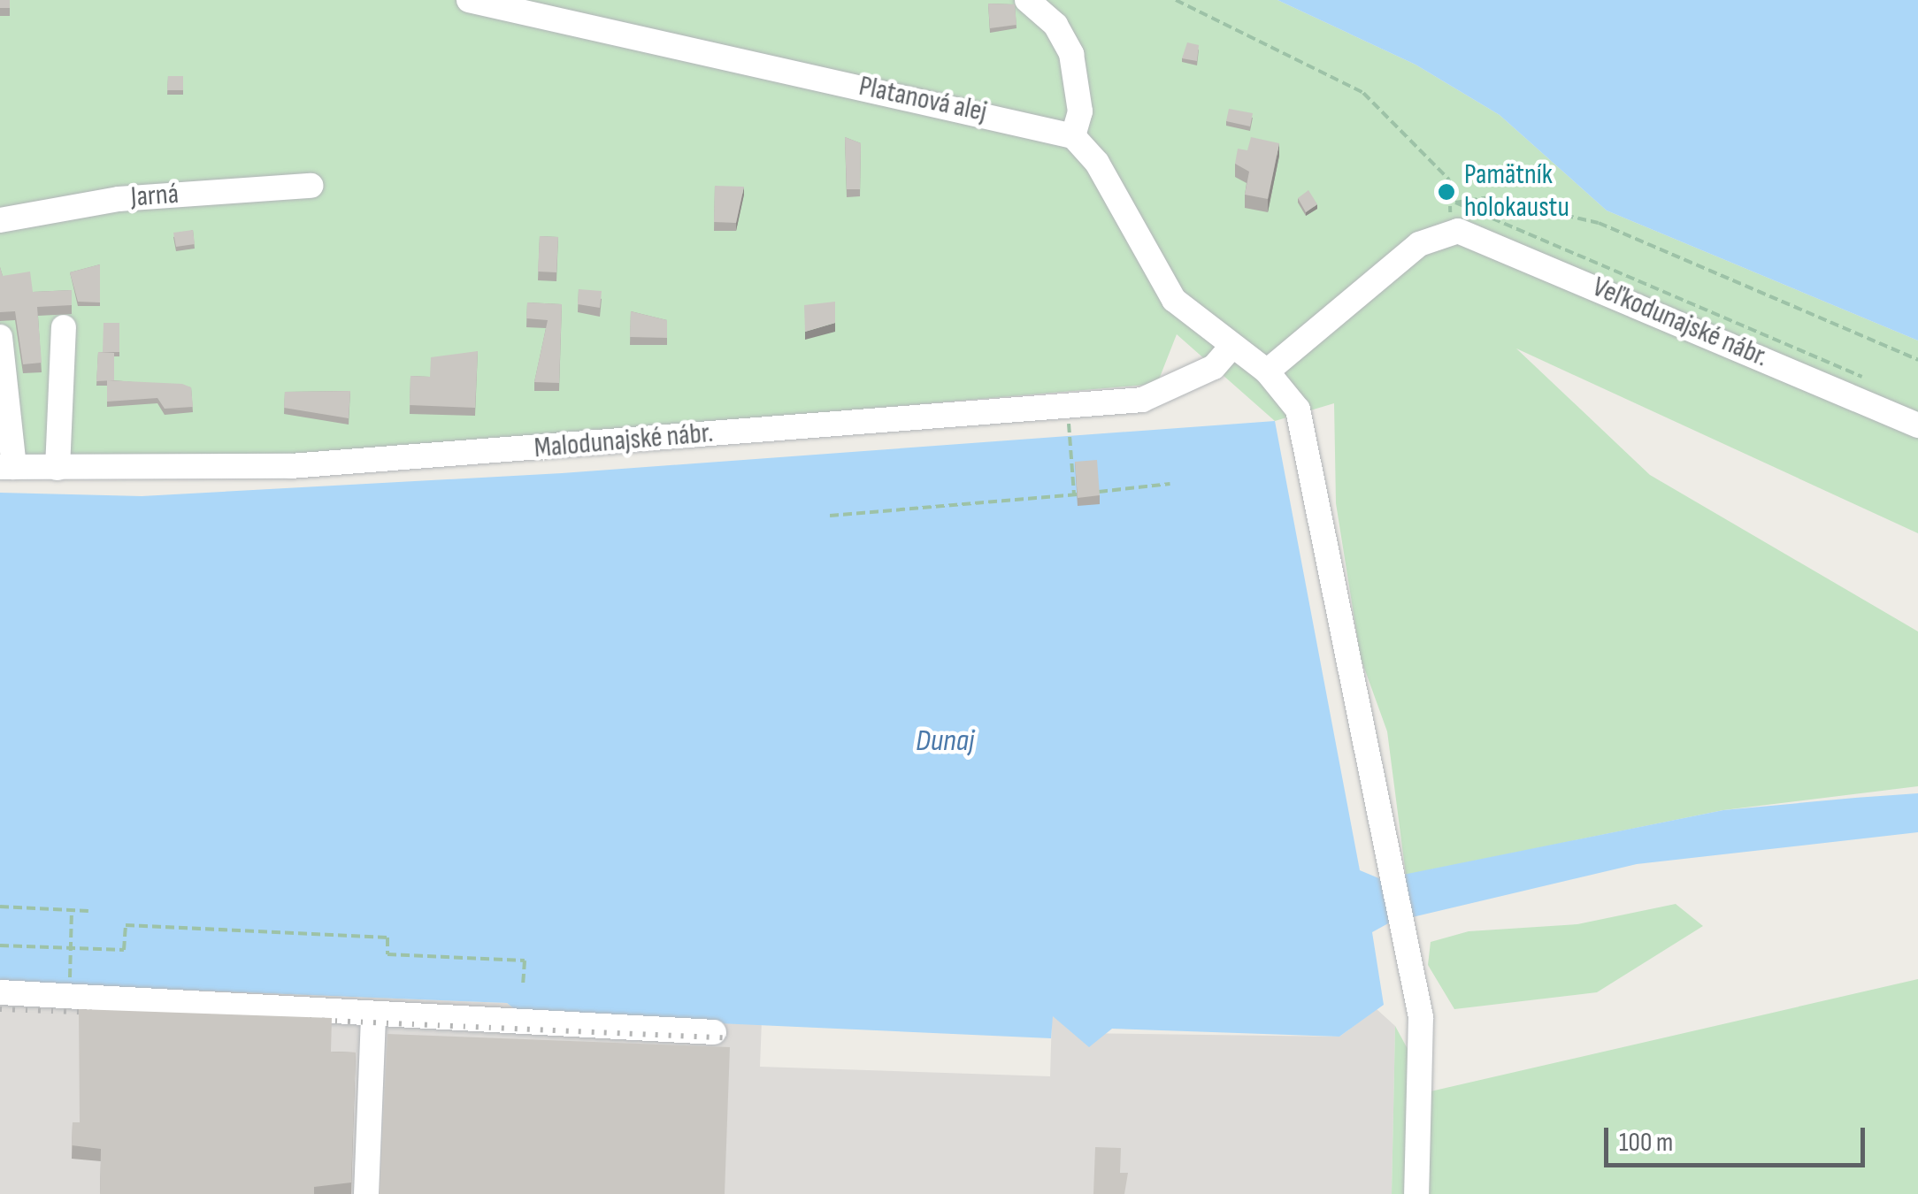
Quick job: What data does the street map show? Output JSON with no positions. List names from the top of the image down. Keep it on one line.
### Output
{"streets":{"street":["Platanová alej","Jarná","Veľkodunajské nábr.","Malodunajské nábr."]},"water":["Dunaj"],"places":["Pamätník holokaustu"],"scale_bar":"100 m"}
